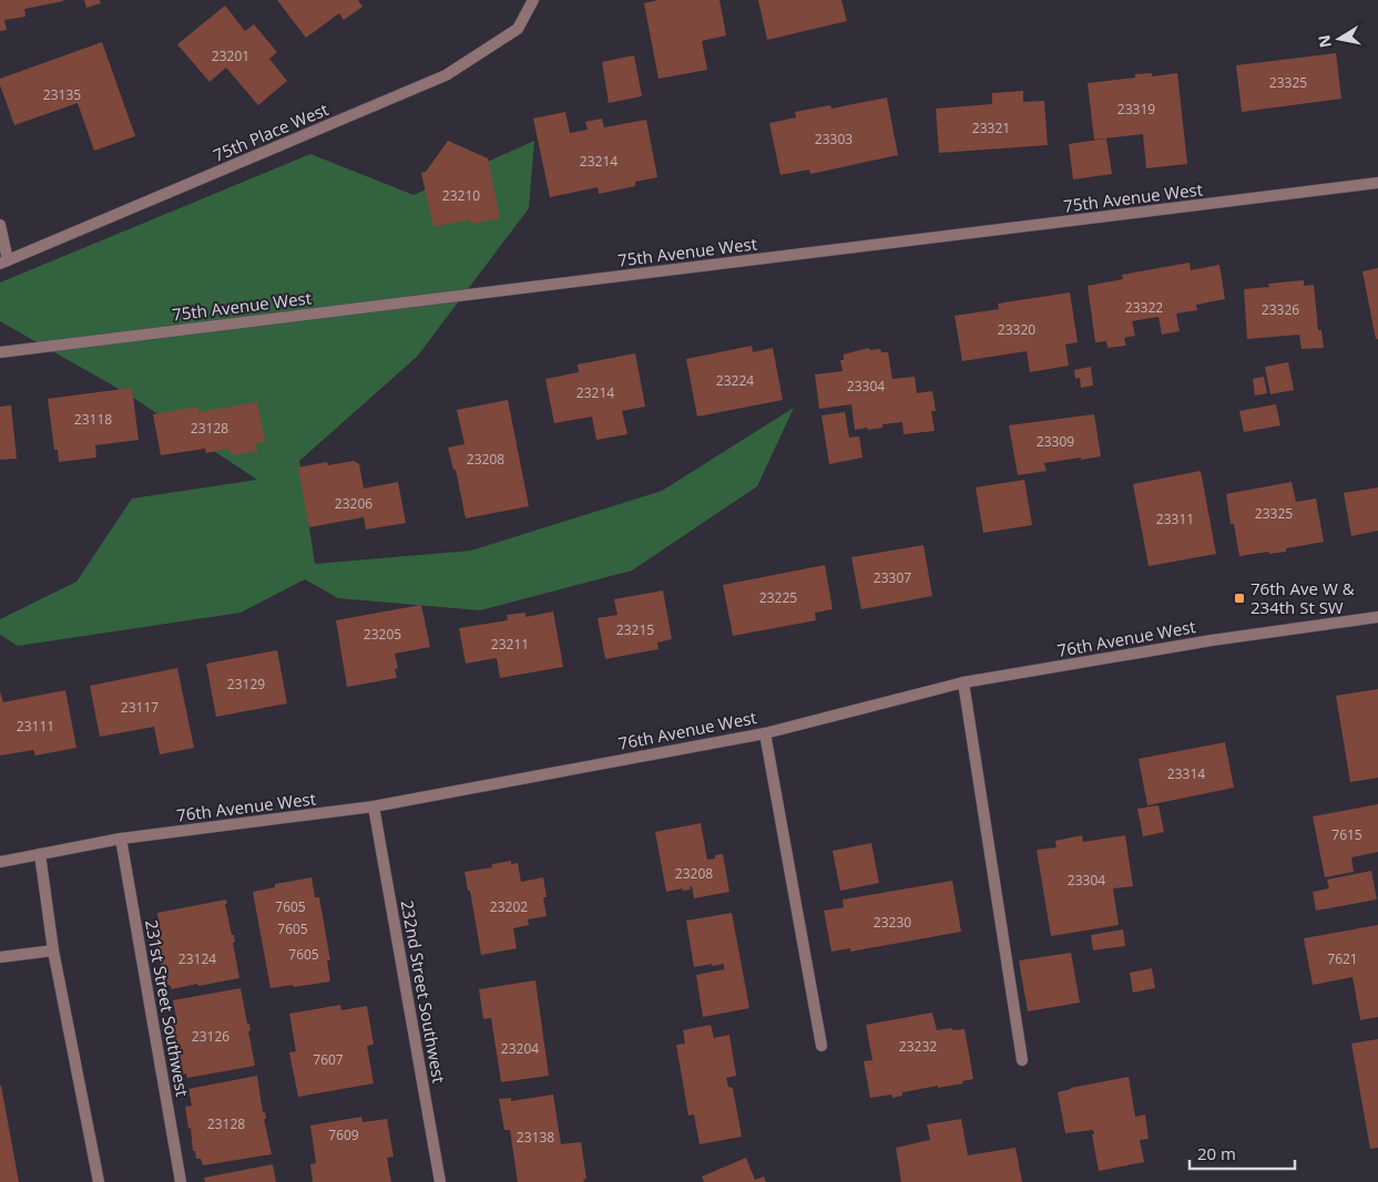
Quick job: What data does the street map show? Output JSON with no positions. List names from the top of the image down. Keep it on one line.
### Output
{"streets":{"street":["75th Place West","75th Avenue West","76th Avenue West","232nd Street Southwest","231st Street Southwest"]},"crossings":[["76th Avenue West","232nd Street Southwest"],["76th Avenue West","231st Street Southwest"]],"places":{"transit":["76th Ave W & 234th St SW"]},"house_numbers":["23201","23325","23135","23319","23321","23303","23214","23210","23322","23326","23320","23224","23304","23214","23118","23128","23309","23208","23206","23325","23311","23307","23225","23215","23205","23211","23129","23117","23111","23314","7615","23208","23304","7605","23202","23230","7605","7605","23124","7621","23126","23232","23204","7607","23128","7609","23138"],"scale_bar":"20 m","north":"left"}
